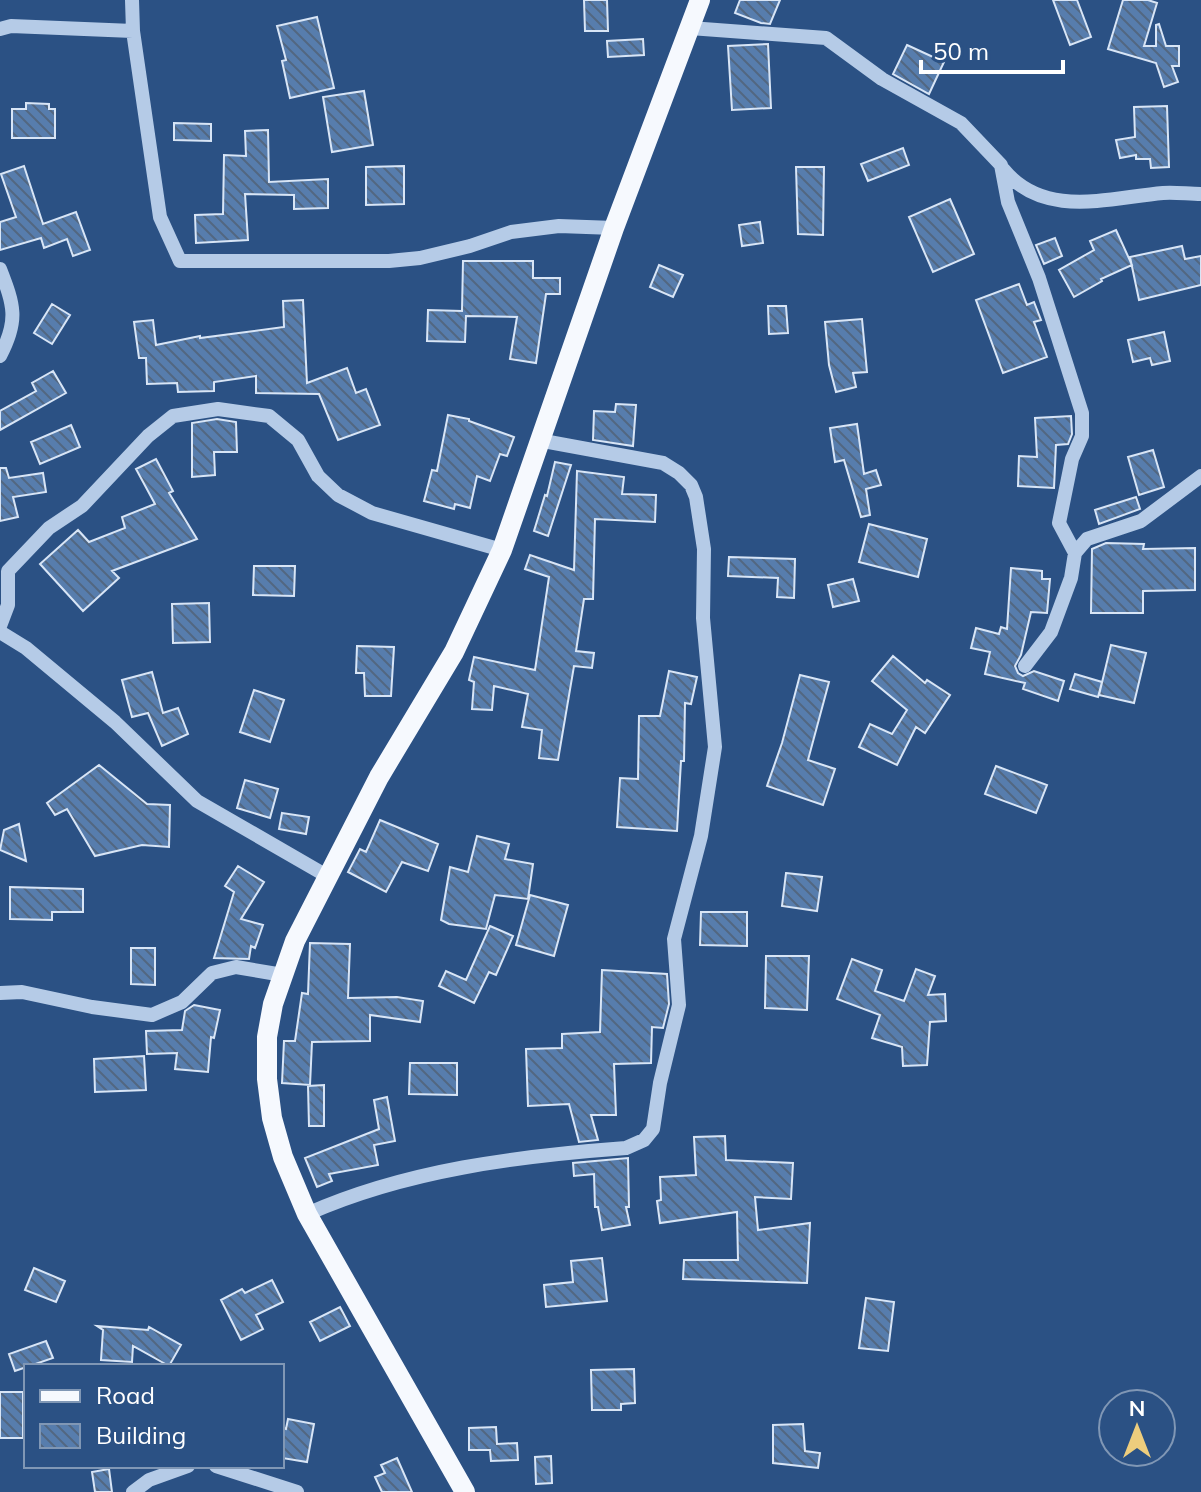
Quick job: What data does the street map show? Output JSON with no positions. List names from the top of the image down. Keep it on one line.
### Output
{"legend":["Road","Building"],"scale_bar":"50 m","north":"top"}
